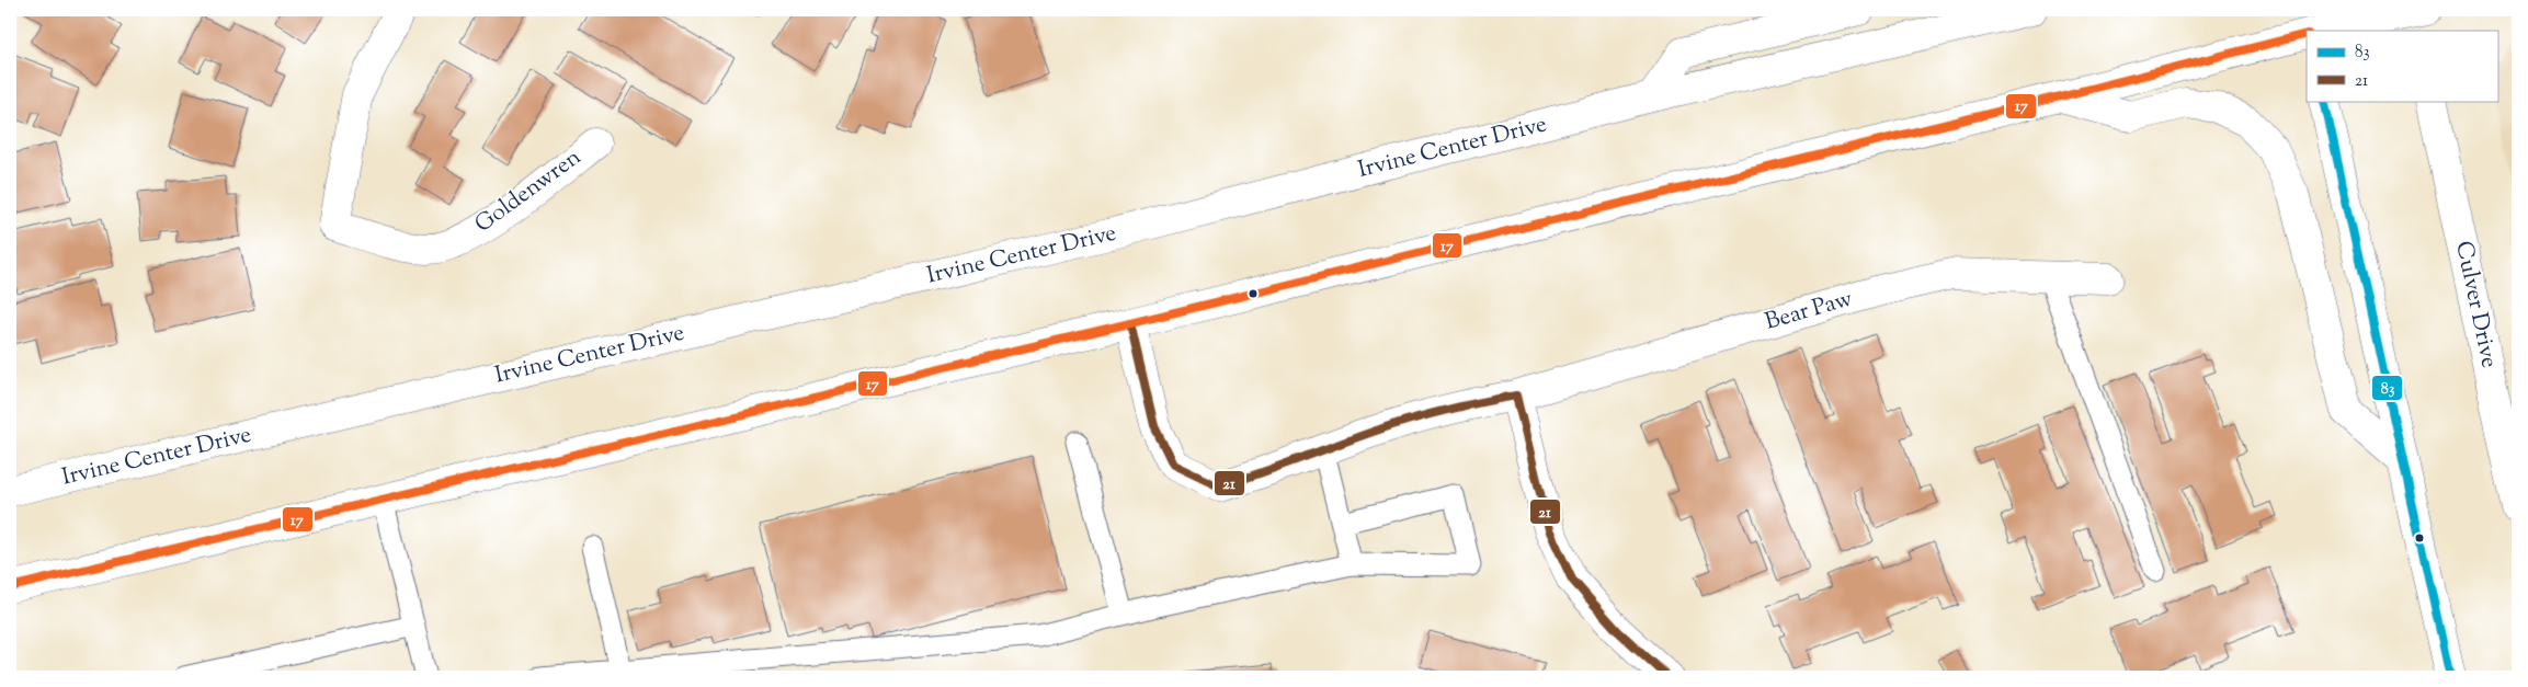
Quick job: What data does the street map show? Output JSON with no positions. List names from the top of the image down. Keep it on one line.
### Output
{"streets":{"main road":["Irvine Center Drive","Goldenwren","Culver Drive","Bear Paw"]},"lines":["transit line 17","transit line 83","transit line 21"],"legend":["83","21"]}
